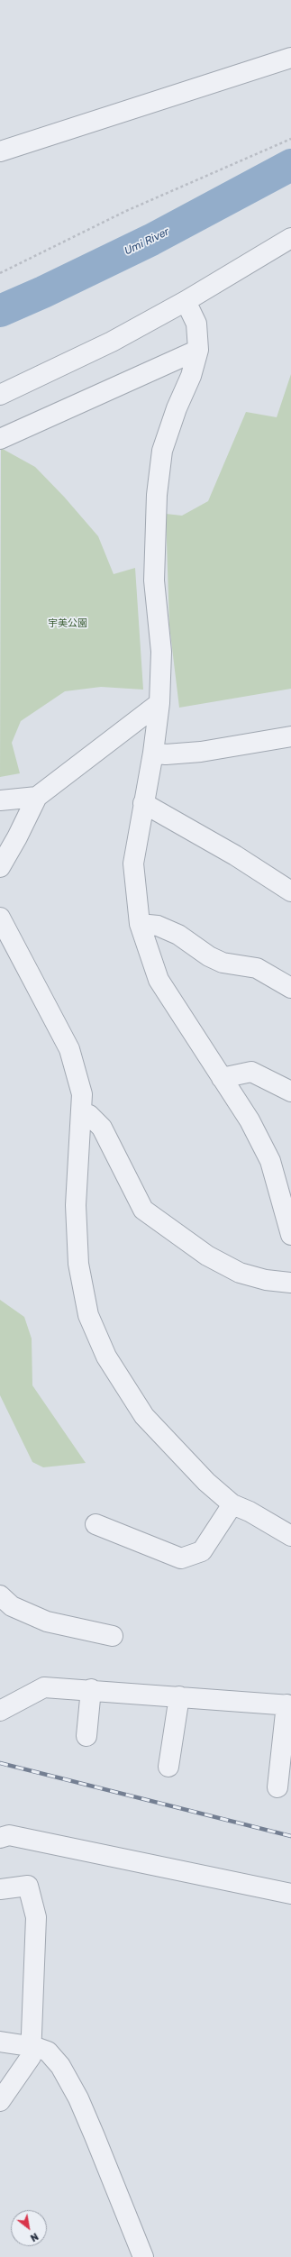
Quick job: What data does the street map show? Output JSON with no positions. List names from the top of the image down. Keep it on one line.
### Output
{"water":["Umi River"],"parks":["宇美公園"],"north":"bottom right"}
